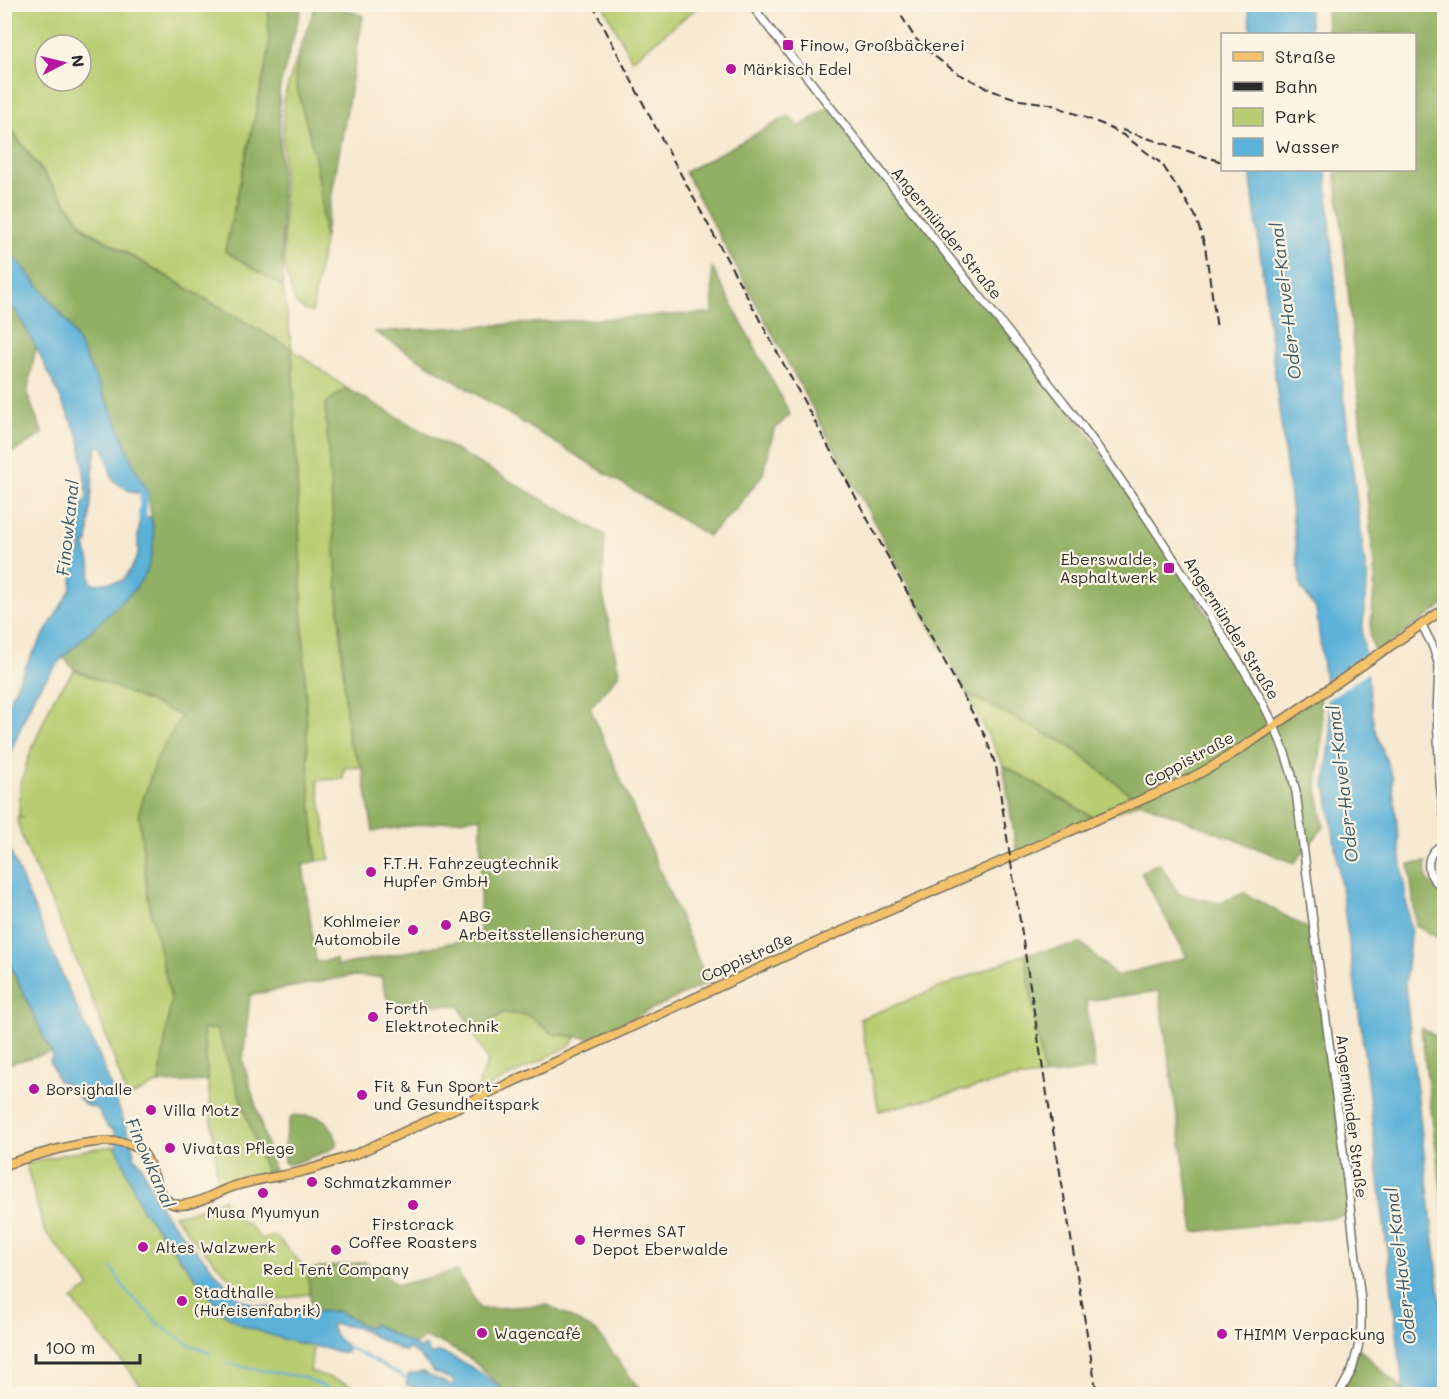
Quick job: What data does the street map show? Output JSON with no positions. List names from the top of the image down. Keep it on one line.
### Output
{"streets":{"main road":["Coppistraße"],"street":["Angermünder Straße"]},"crossings":[["Angermünder Straße","Coppistraße"]],"water":["Oder-Havel-Kanal","Finowkanal"],"places":{"transit":["Finow, Großbäckerei","Eberswalde, Asphaltwerk"],"other":["Märkisch Edel","F.T.H. Fahrzeugtechnik Hupfer GmbH","ABG Arbeitsstellensicherung","Kohlmeier Automobile","Forth Elektrotechnik","Borsighalle","Fit & Fun Sport- und Gesundheitspark","Villa Motz","Vivatas Pflege","Schmatzkammer","Musa Myumyun","Firstcrack Coffee Roasters","Hermes SAT Depot Eberwalde","Altes Walzwerk","Red Tent Company","Stadthalle (Hufeisenfabrik)","Wagencafé","THIMM Verpackung"]},"legend":["Straße","Bahn","Park","Wasser"],"scale_bar":"100 m","north":"right"}
